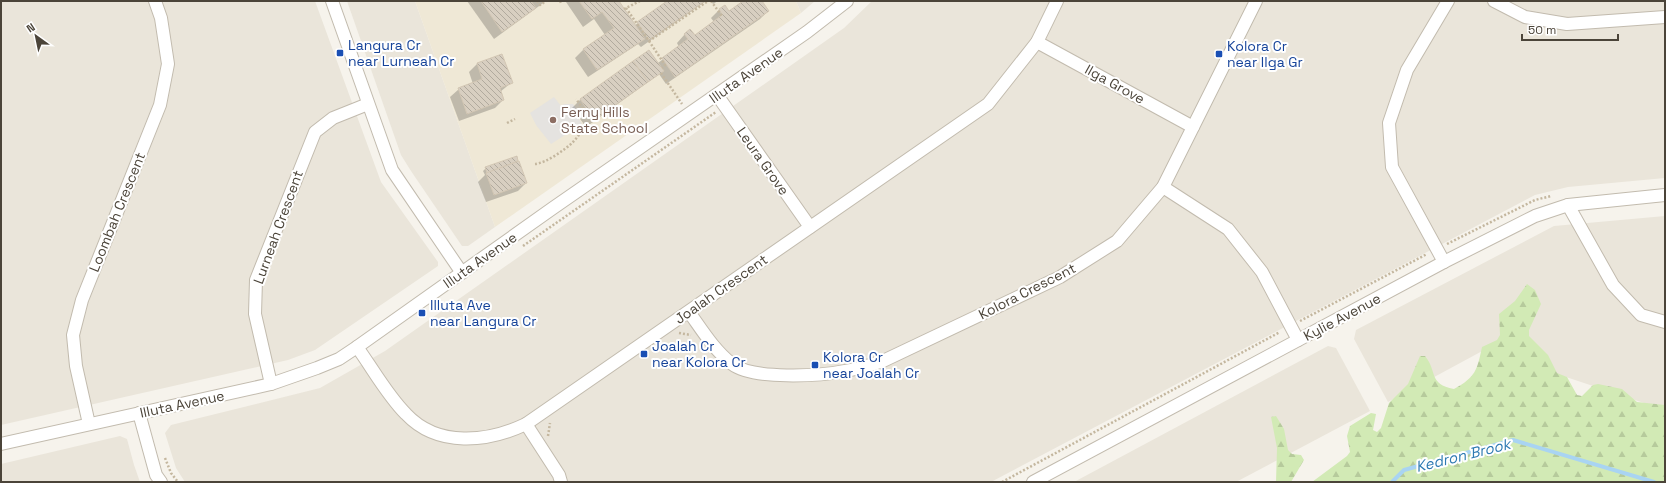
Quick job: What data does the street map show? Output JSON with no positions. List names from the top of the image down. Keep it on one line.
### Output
{"streets":{"street":["Illuta Avenue","Ilga Grove","Leura Grove","Loombah Crescent","Lurneah Crescent","Joalah Crescent","Kolora Crescent","Kylie Avenue"]},"crossings":[["Illuta Avenue","Leura Grove"],["Illuta Avenue","Loombah Crescent"],["Illuta Avenue","Lurneah Crescent"],["Illuta Avenue","Joalah Crescent"],["Ilga Grove","Joalah Crescent"],["Ilga Grove","Kolora Crescent"],["Leura Grove","Joalah Crescent"],["Joalah Crescent","Kolora Crescent"]],"water":["Kedron Brook"],"places":{"transit":["Langura Cr near Lurneah Cr","Kolora Cr near Ilga Gr","Illuta Ave near Langura Cr","Joalah Cr near Kolora Cr","Kolora Cr near Joalah Cr"],"other":["Ferny Hills State School"]},"scale_bar":"50 m","north":"top left"}
